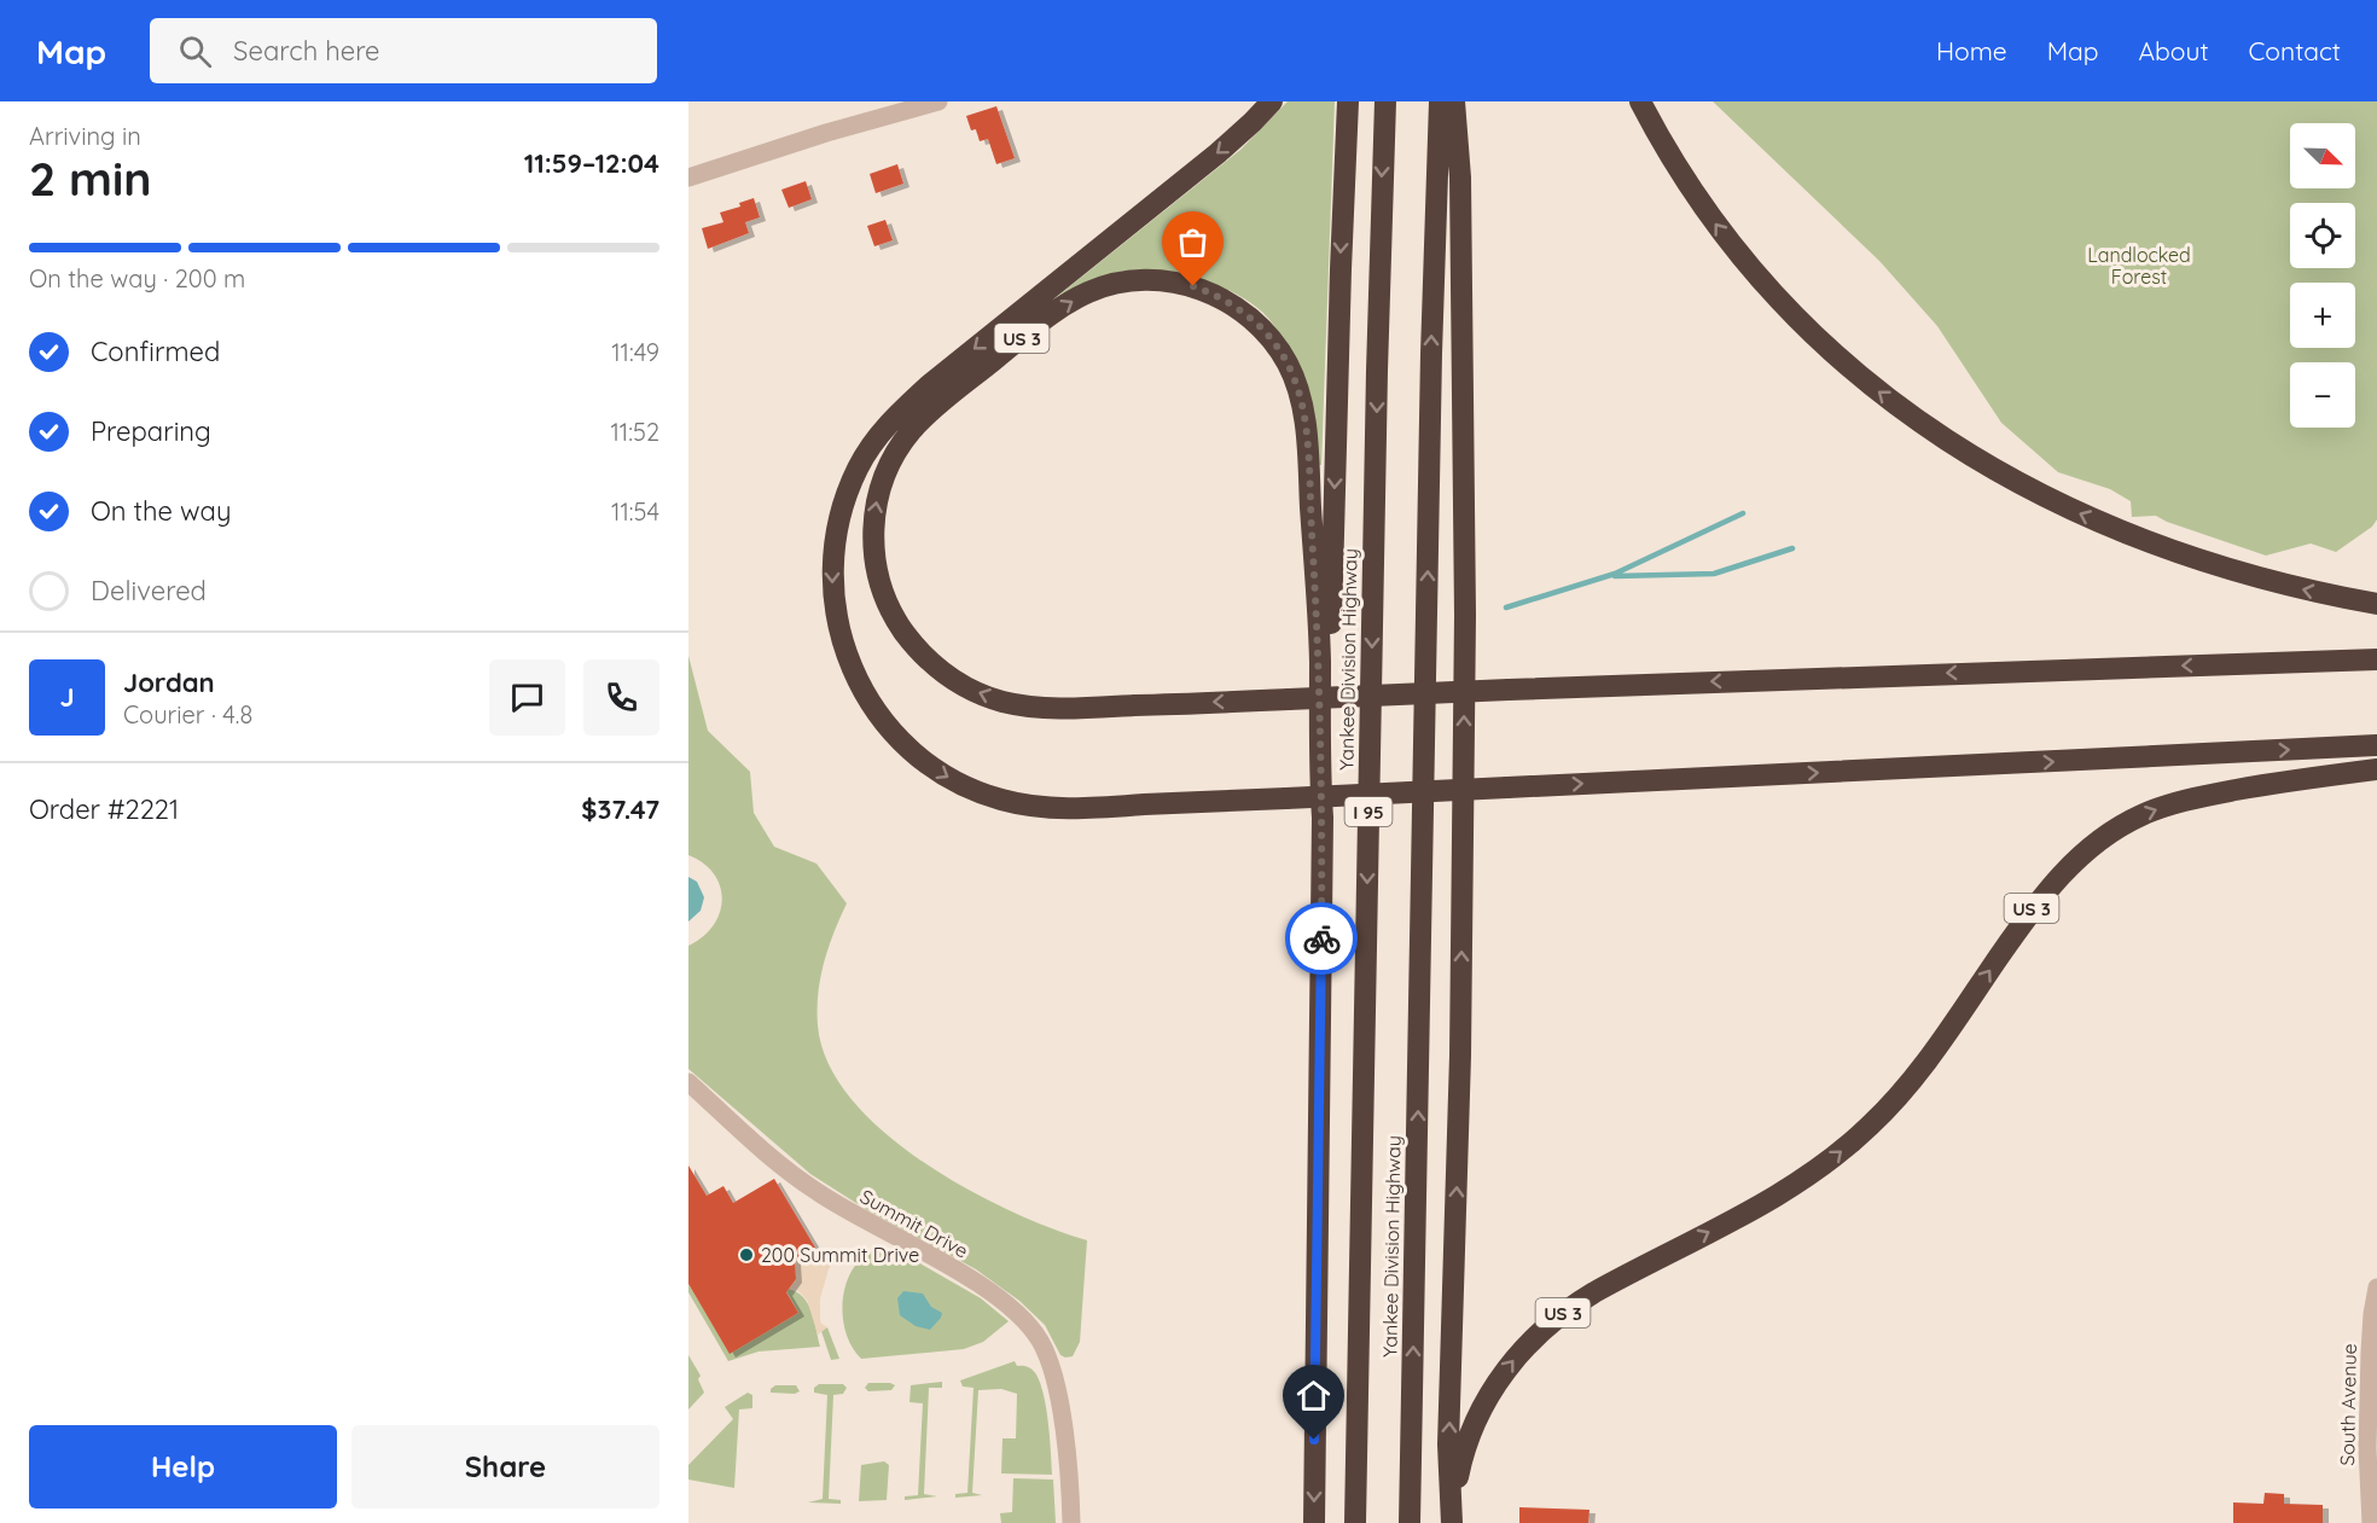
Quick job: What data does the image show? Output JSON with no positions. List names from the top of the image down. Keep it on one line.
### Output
{"streets":{"highway":["US 3","Yankee Division Highway","I 95"],"street":["Summit Drive","South Avenue"]},"parks":["Landlocked Forest"],"places":["200 Summit Drive"],"north":"bottom right","page":{"header":"Map","search":"Search here","nav":["Home","Map","About","Contact"],"heading":["2 min","Arriving in","11:59–12:04"],"panel":["Jordan","Courier · 4.8","Order #2221","$37.47"],"map_buttons":["+","−"],"bar":"On the way · 200 m","list":[["Confirmed","11:49"],["Preparing","11:52"],["On the way","11:54"],"Delivered"],"round":"J","buttons":["Help","Share"]}}
